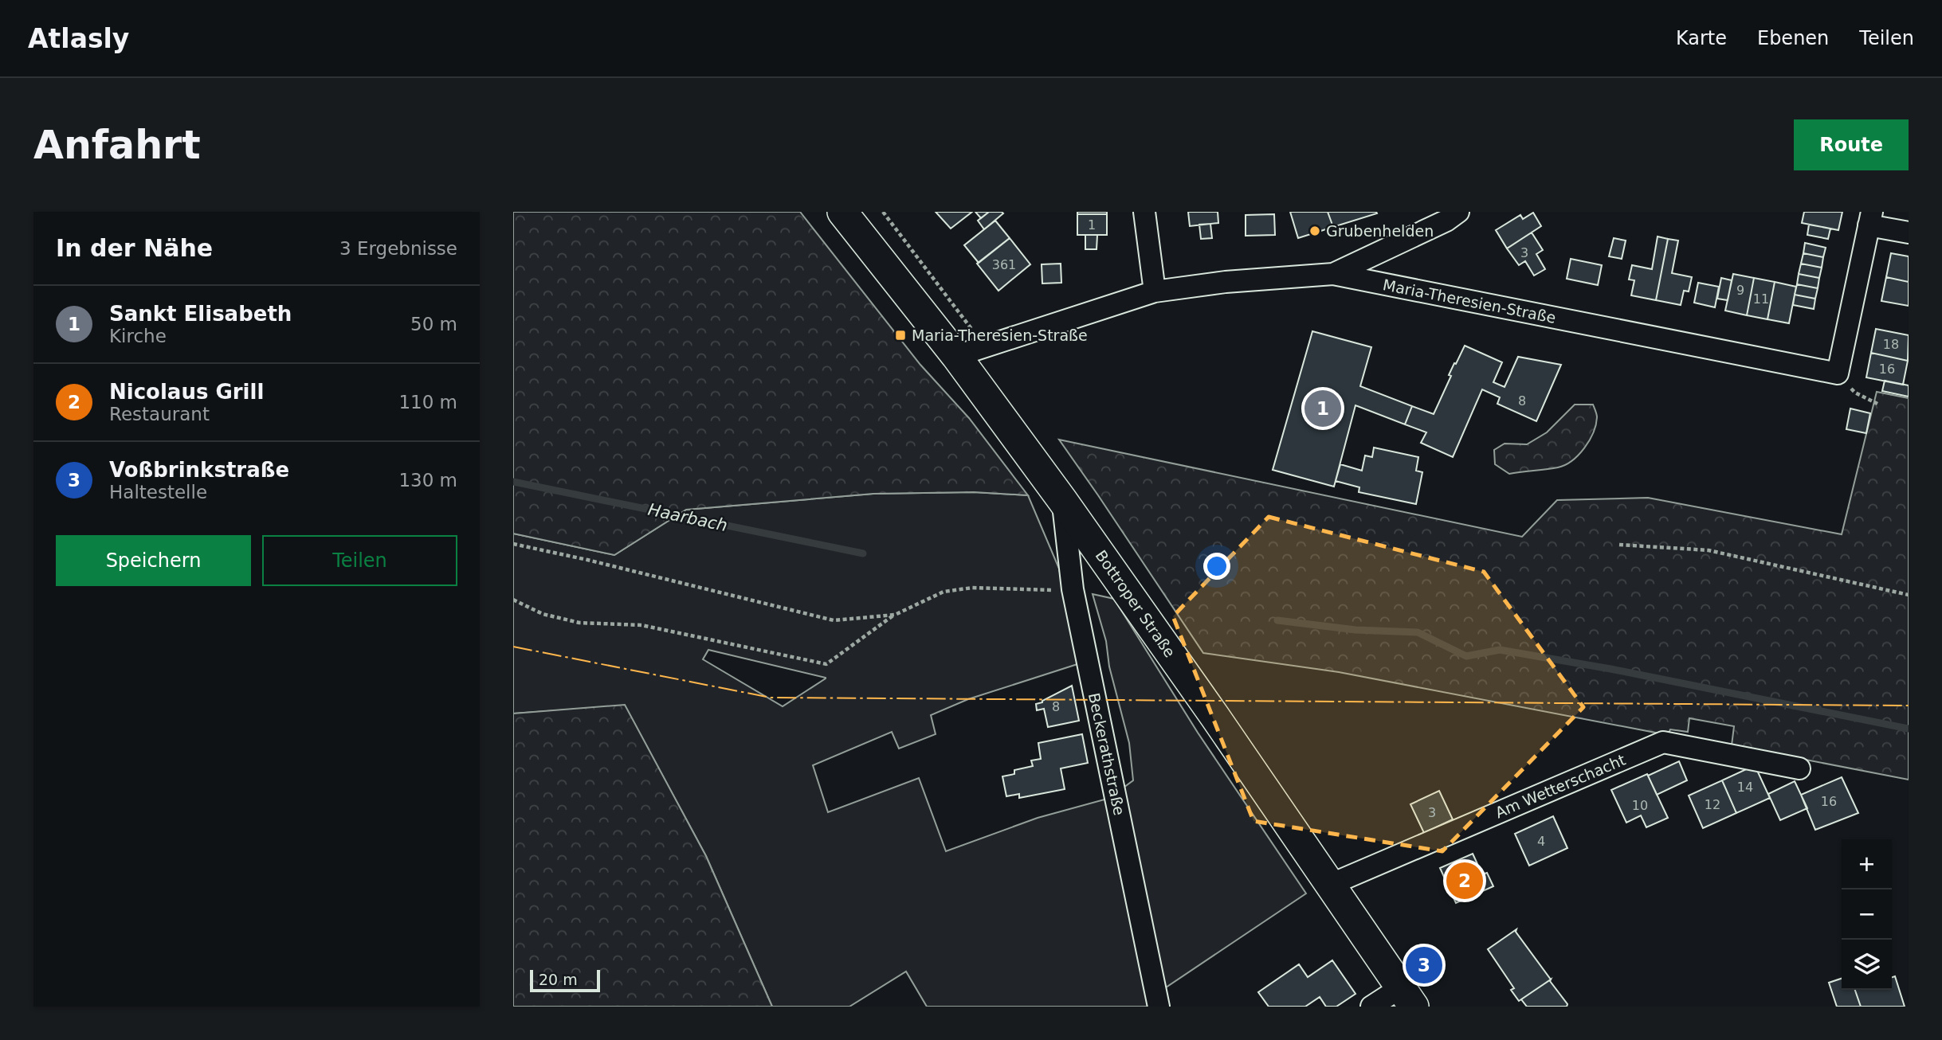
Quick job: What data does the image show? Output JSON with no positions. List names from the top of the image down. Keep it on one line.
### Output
{"streets":{"main road":["Bottroper Straße"],"street":["Maria-Theresien-Straße","Beckerathstraße","Am Wetterschacht"]},"crossings":[["Maria-Theresien-Straße","Bottroper Straße"],["Bottroper Straße","Beckerathstraße"],["Bottroper Straße","Am Wetterschacht"]],"water":["Haarbach"],"places":{"other":["Grubenhelden"],"transit":["Maria-Theresien-Straße"]},"house_numbers":["1","3","361","9","11","18","16","8","8","14","16","12","10","3","4"],"scale_bar":"20 m","page":{"header":"Atlasly","nav":["Karte","Ebenen","Teilen"],"buttons":["Route",["Speichern","Teilen"]],"title":"Anfahrt","heading":["In der Nähe","3 Ergebnisse"],"list":[{"mark":"1","name":"Sankt Elisabeth","note":"Kirche","value":"50 m"},{"mark":"2","name":"Nicolaus Grill","note":"Restaurant","value":"110 m"},{"mark":"3","name":"Voßbrinkstraße","note":"Haltestelle","value":"130 m"}],"pins":["1","2","3"],"map_buttons":["+","−"],"scale":"20 m"}}
